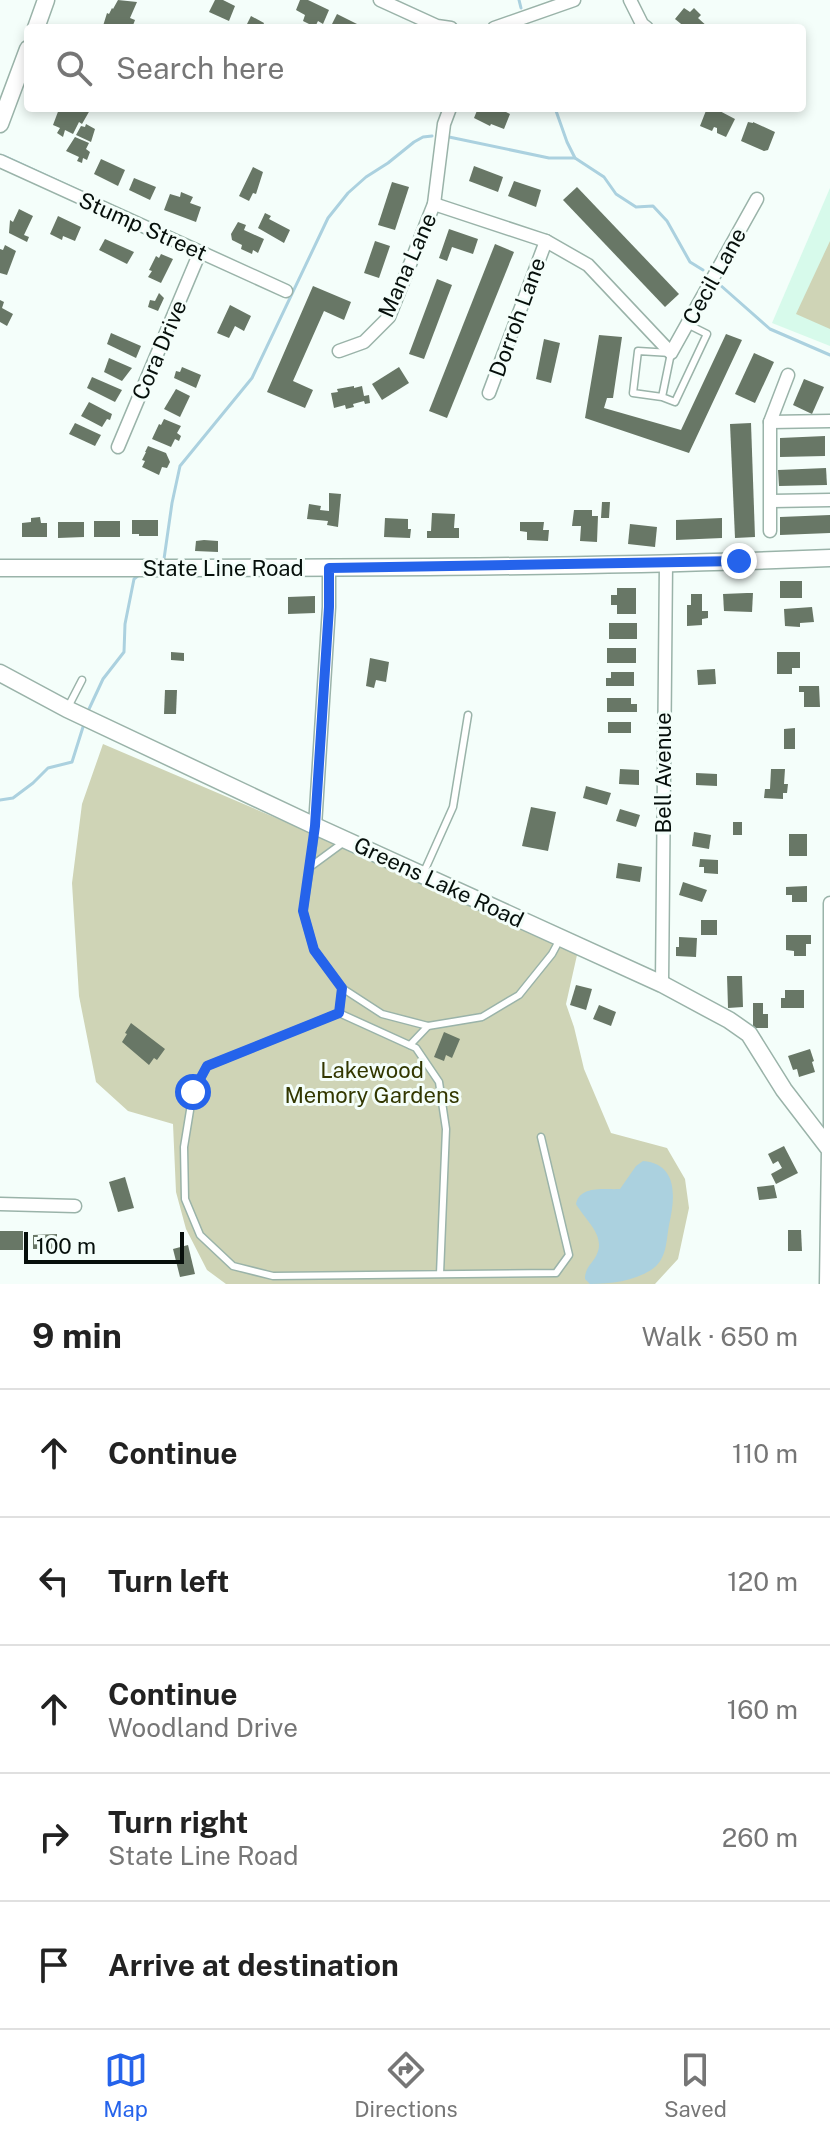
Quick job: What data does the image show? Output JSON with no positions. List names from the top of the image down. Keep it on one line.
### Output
{"streets":{"street":["Stump Street","Mana Lane","Cecil Lane","Dorroh Lane","Cora Drive","State Line Road","Bell Avenue","Greens Lake Road"]},"crossings":[["Stump Street","Cora Drive"],["State Line Road","Bell Avenue"],["Bell Avenue","Greens Lake Road"]],"parks":["Lakewood Memory Gardens"],"scale_bar":"100 m","page":{"search":"Search here","scale":"100 m","heading":["9 min","Walk · 650 m"],"list":[["Continue","110 m"],["Turn left","120 m"],["Continue","Woodland Drive","160 m"],["Turn right","State Line Road","260 m"],"Arrive at destination"],"nav":["Map","Directions","Saved"]}}
